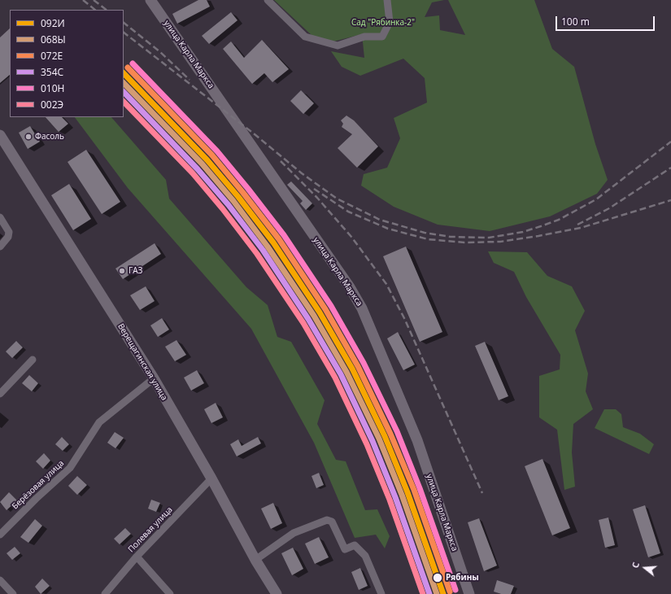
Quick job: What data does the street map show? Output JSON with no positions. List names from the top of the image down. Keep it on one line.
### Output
{"streets":{"main road":["улица Карла Маркса","Верещагинская улица"],"street":["Берёзовая улица","Полевая улица"]},"crossings":[["Верещагинская улица","Берёзовая улица"],["Верещагинская улица","Полевая улица"]],"parks":["Сад \"Рябинка-2\""],"places":["Фасоль","ГАЗ","Рябины"],"lines":["transit line 010Н","transit line 072Е","transit line 092И","transit line 068Ы","transit line 354С","transit line 002Э"],"legend":["092И","068Ы","072Е","354С","010Н","002Э"],"scale_bar":"100 m","north":"left"}
